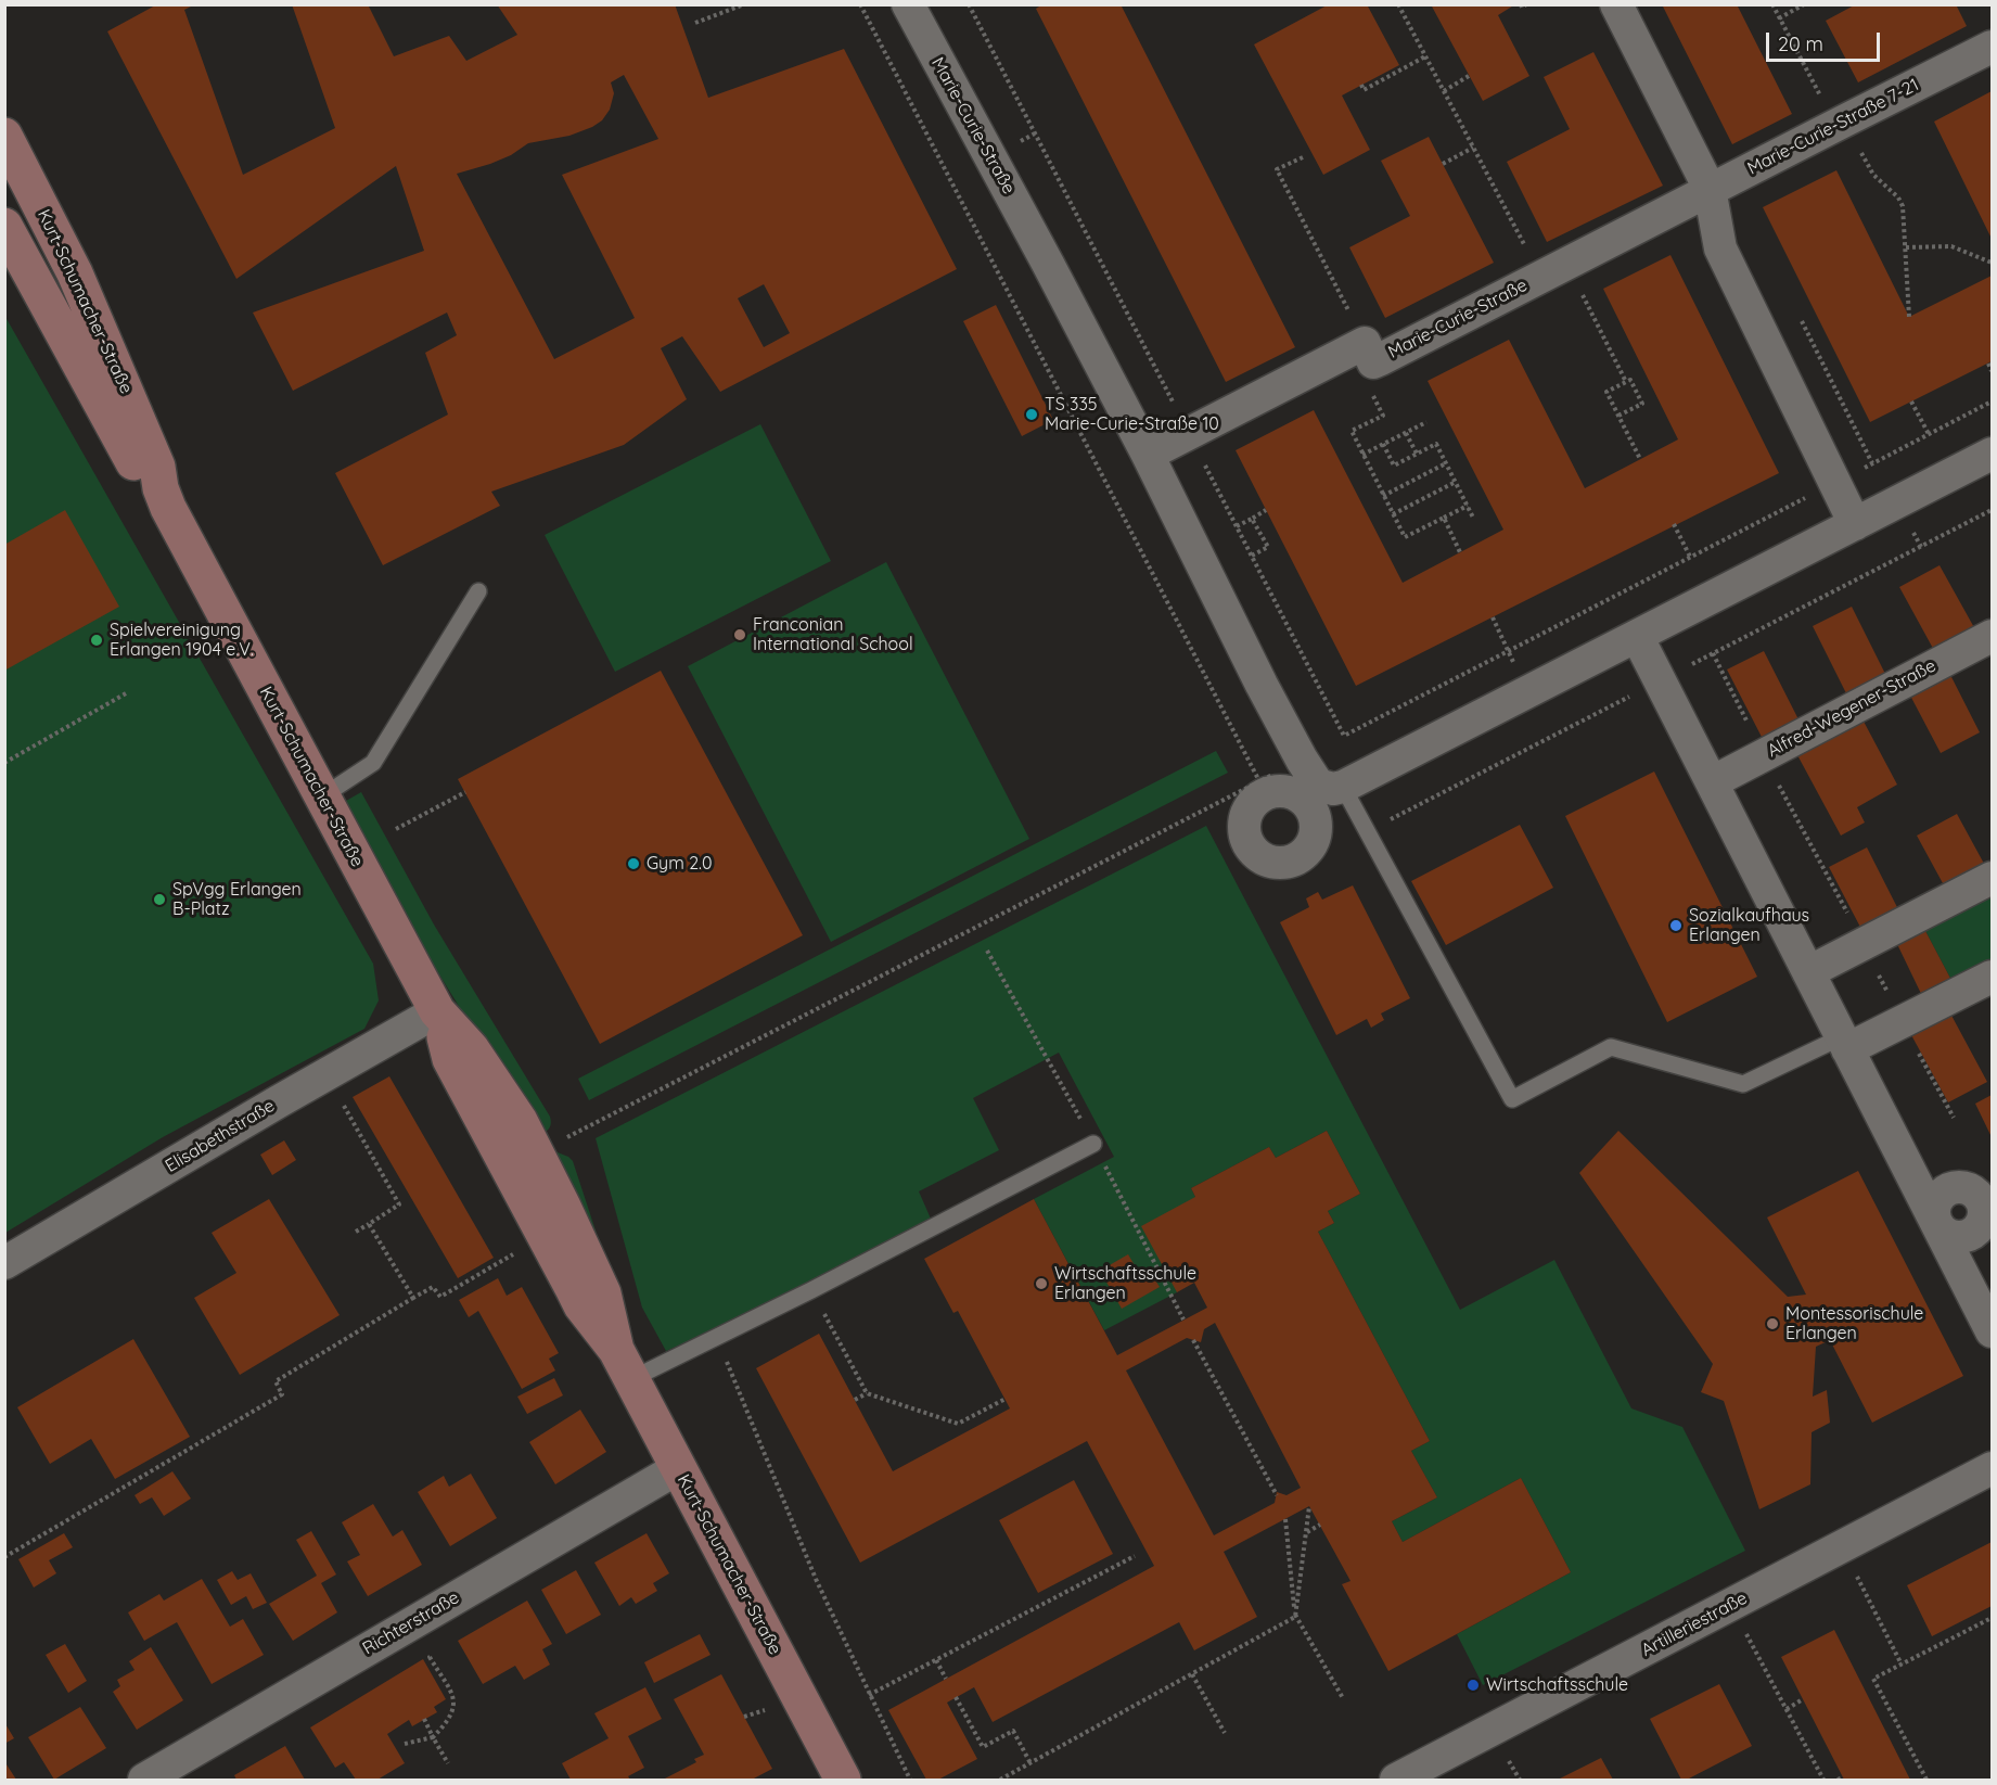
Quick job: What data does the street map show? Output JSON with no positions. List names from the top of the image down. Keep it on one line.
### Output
{"streets":{"main road":["Kurt-Schumacher-Straße"],"street":["Marie-Curie-Straße","Marie-Curie-Straße 7-21","Alfred-Wegener-Straße","Elisabethstraße","Richterstraße","Artilleriestraße"]},"crossings":[["Marie-Curie-Straße","Marie-Curie-Straße 7-21"],["Kurt-Schumacher-Straße","Elisabethstraße"],["Kurt-Schumacher-Straße","Richterstraße"]],"places":["TS 335 Marie-Curie-Straße 10","Franconian International School","Spielvereinigung Erlangen 1904 e.V.","Gym 2.0","SpVgg Erlangen B-Platz","Sozialkaufhaus Erlangen","Wirtschaftsschule Erlangen","Montessorischule Erlangen","Wirtschaftsschule"],"scale_bar":"20 m"}
